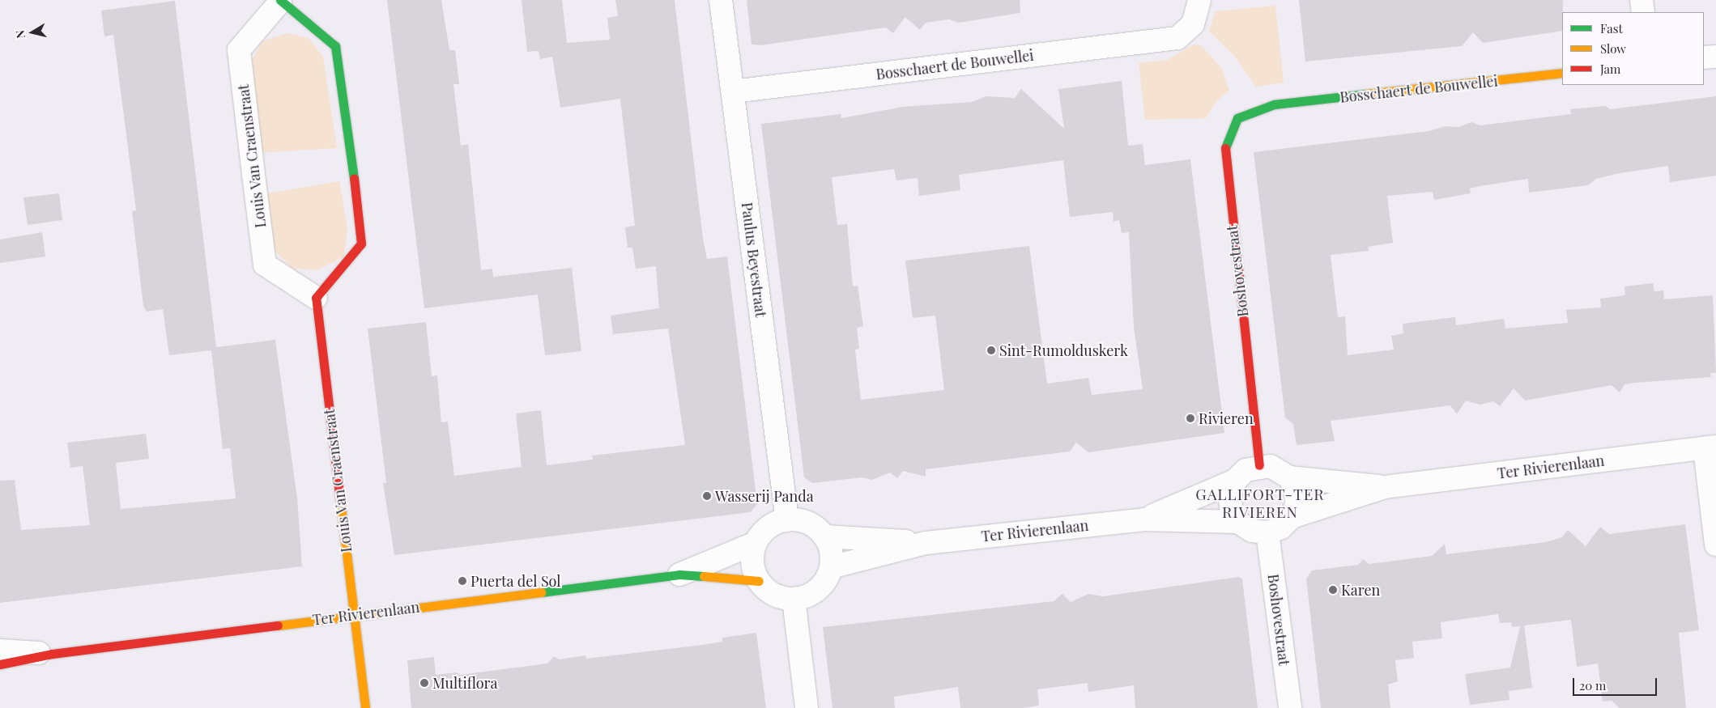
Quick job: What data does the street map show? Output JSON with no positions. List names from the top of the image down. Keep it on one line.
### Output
{"streets":{"street":["Bosschaert de Bouwellei","Louis Van Craenstraat","Paulus Beyestraat","Boshovestraat","Ter Rivierenlaan"]},"crossings":[["Bosschaert de Bouwellei","Paulus Beyestraat"],["Bosschaert de Bouwellei","Boshovestraat"],["Louis Van Craenstraat","Ter Rivierenlaan"],["Paulus Beyestraat","Ter Rivierenlaan"],["Boshovestraat","Ter Rivierenlaan"]],"districts":["GALLIFORT-TER RIVIEREN"],"places":["Sint-Rumolduskerk","Rivieren","Wasserij Panda","Puerta del Sol","Karen","Multiflora"],"legend":["Fast","Slow","Jam"],"scale_bar":"20 m","north":"left"}
